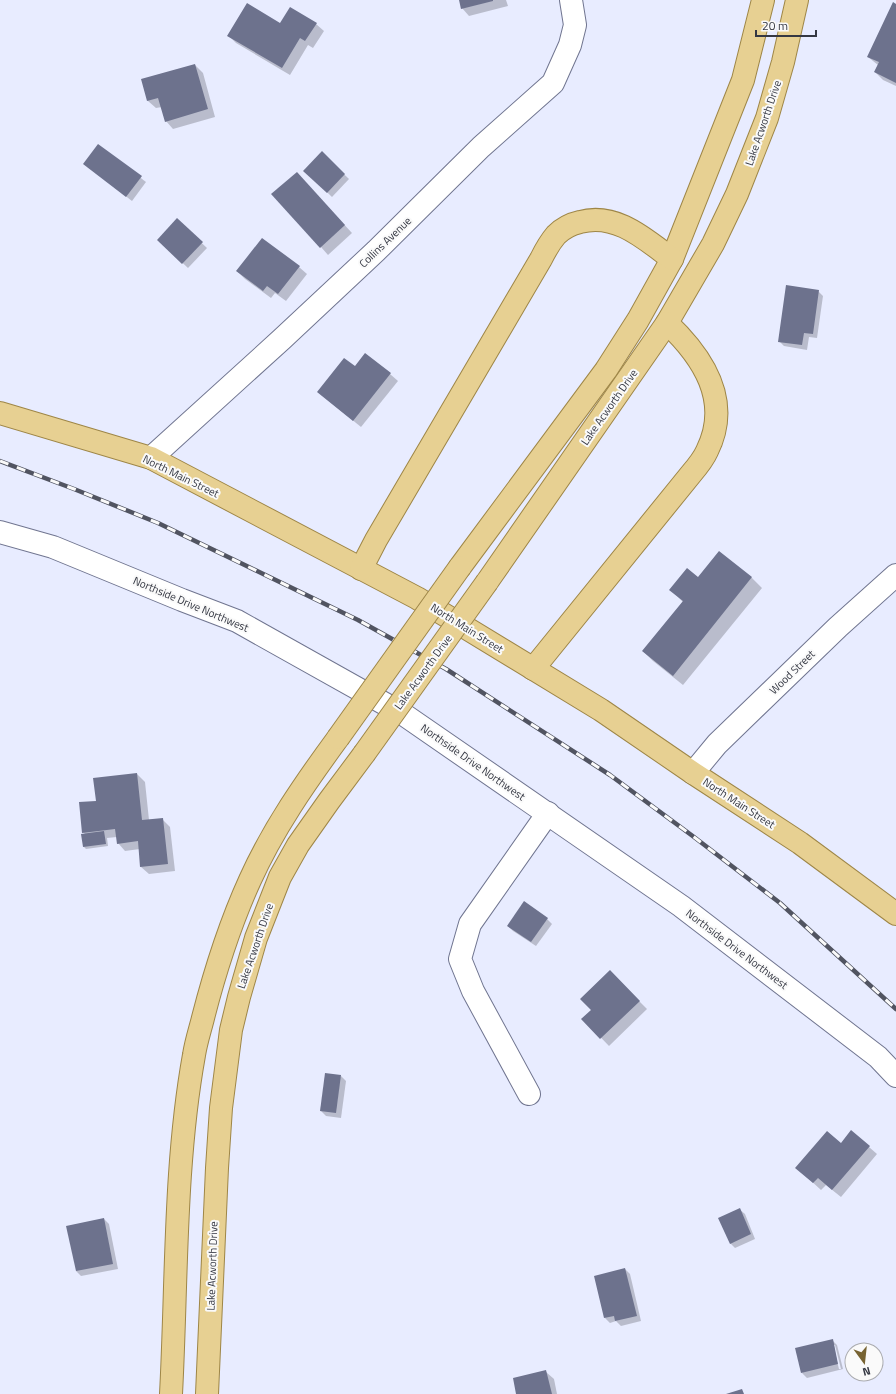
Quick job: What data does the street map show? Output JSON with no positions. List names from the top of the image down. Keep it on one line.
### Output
{"streets":{"main road":["Lake Acworth Drive","North Main Street"],"street":["Collins Avenue","Northside Drive Northwest","Wood Street"]},"crossings":[["Collins Avenue","North Main Street"],["North Main Street","Wood Street"]],"scale_bar":"20 m","north":"bottom"}
